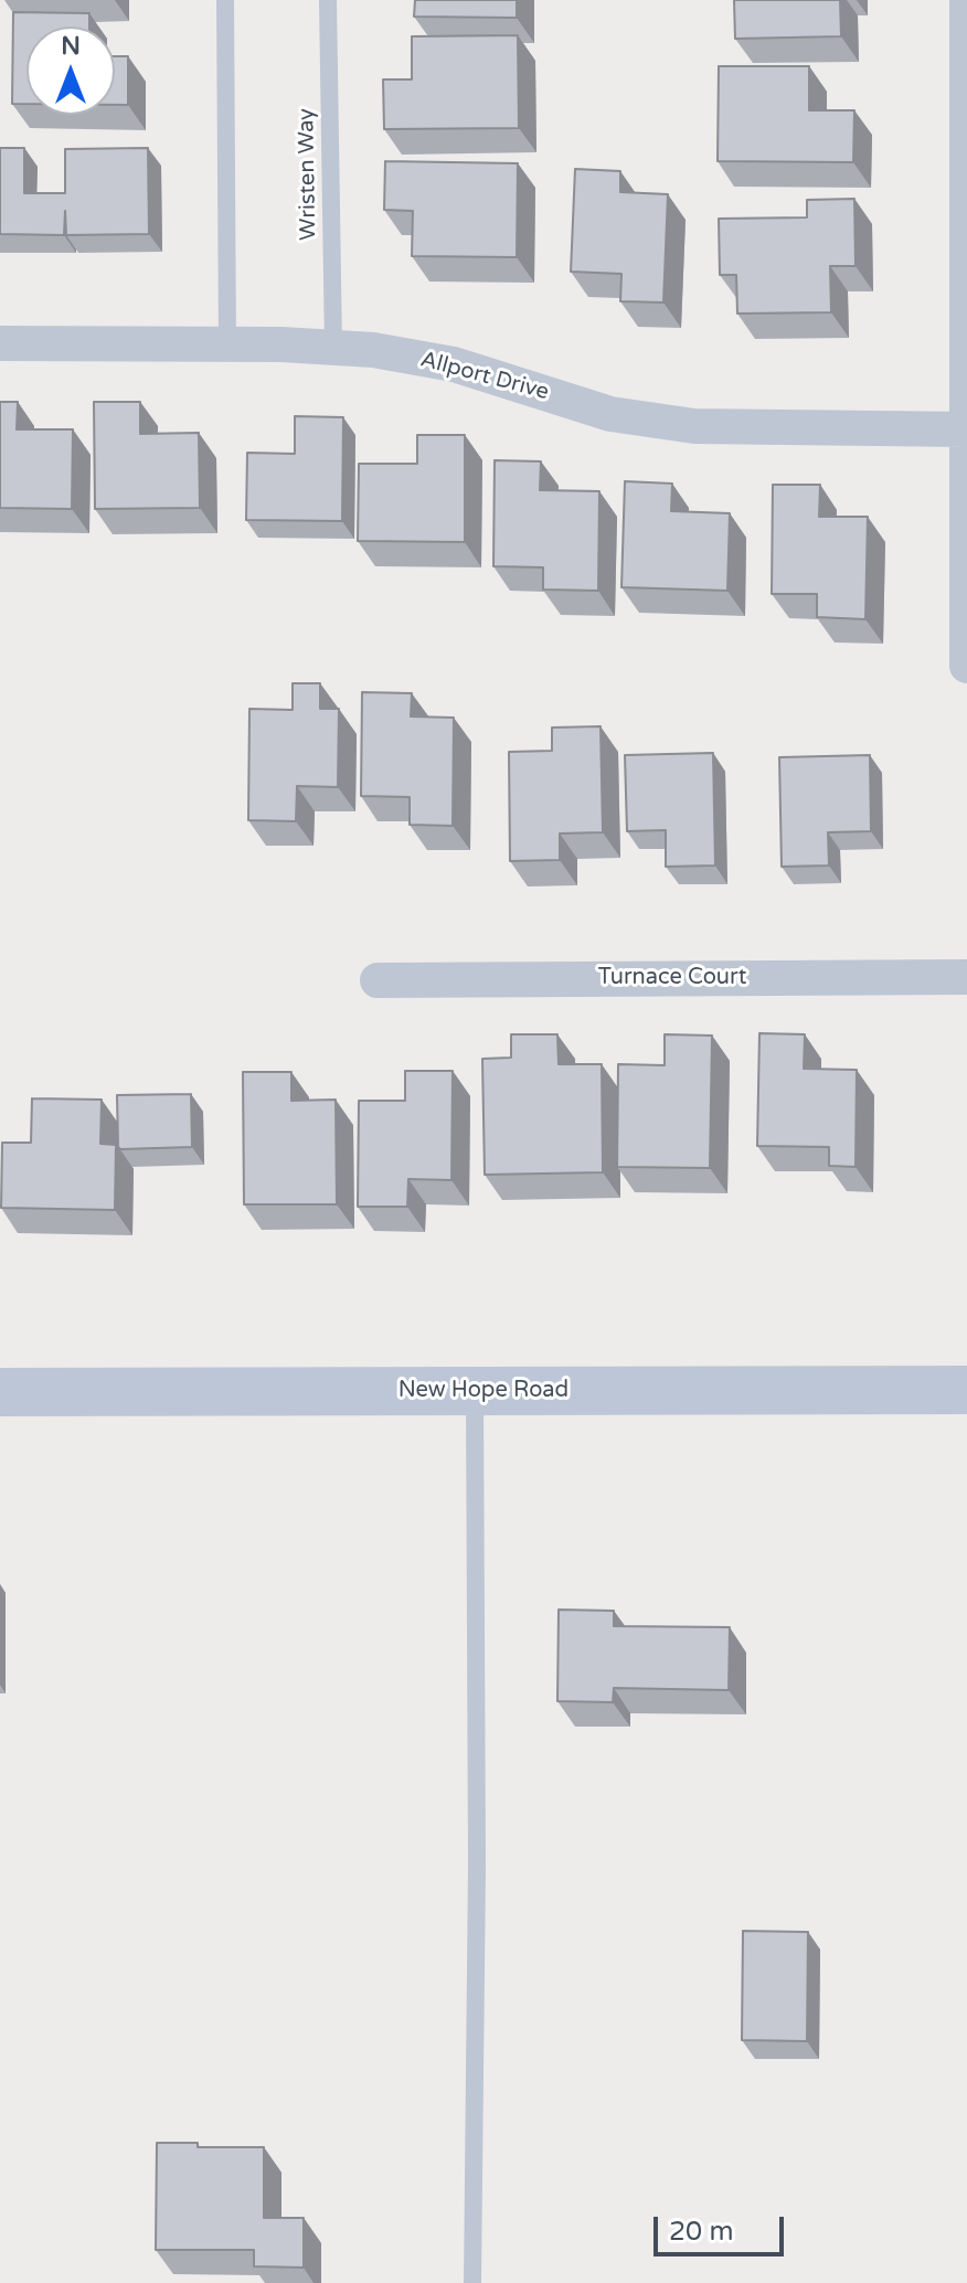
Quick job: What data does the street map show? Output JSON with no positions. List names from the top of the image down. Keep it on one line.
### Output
{"streets":{"main road":["New Hope Road"],"street":["Allport Drive","Turnace Court"],"lane":["Wristen Way"]},"crossings":[["Wristen Way","Allport Drive"]],"scale_bar":"20 m","north":"top"}
